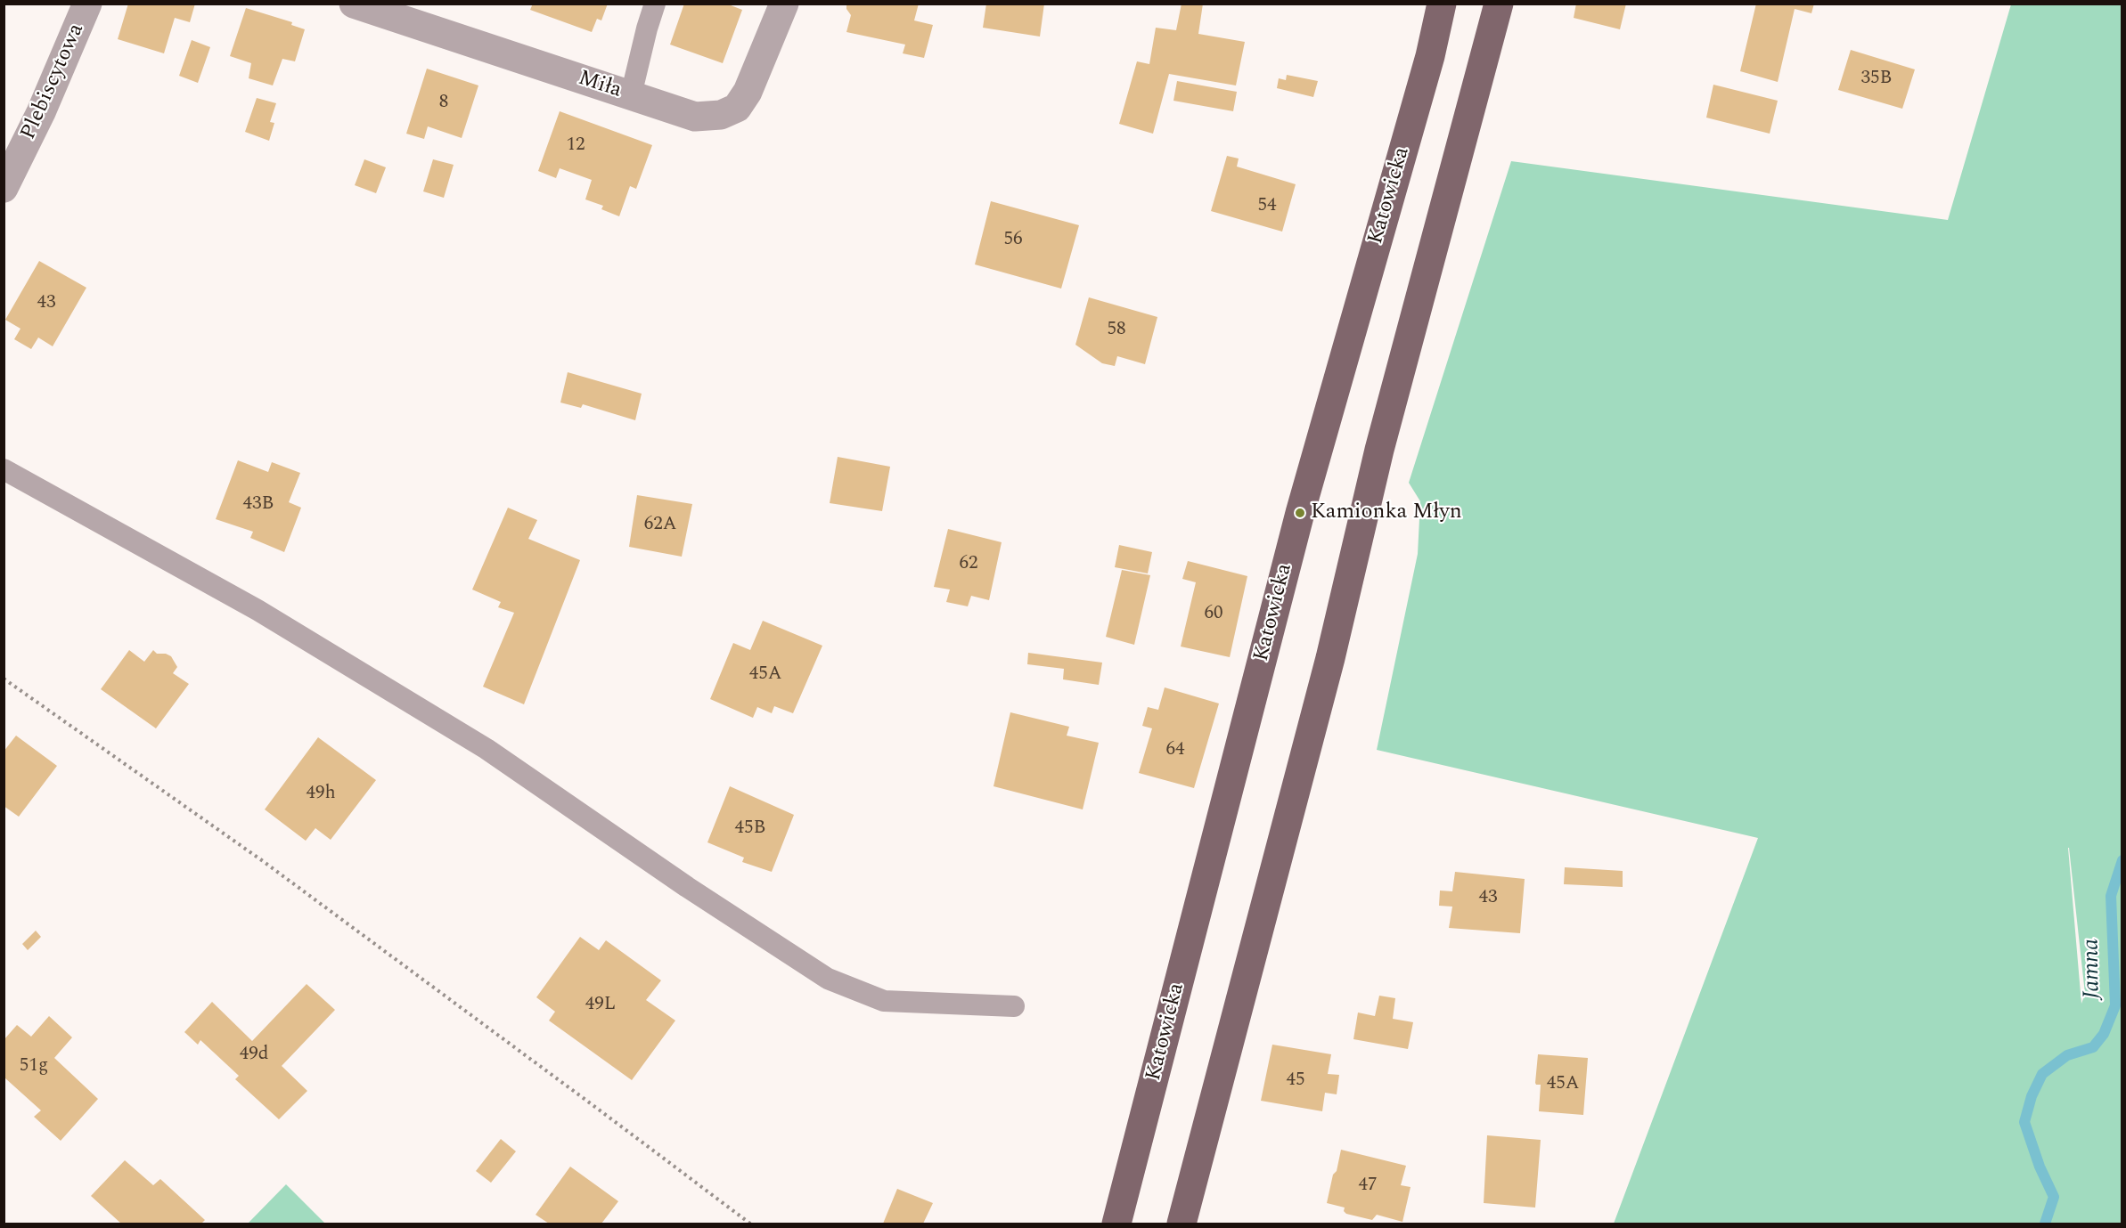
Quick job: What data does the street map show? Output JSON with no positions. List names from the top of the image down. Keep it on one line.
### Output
{"streets":{"main road":["Katowicka"],"street":["Plebiscytowa","Miła"]},"water":["Jamna"],"places":["Kamionka Młyn"],"house_numbers":["35B","8","12","54","56","43","58","43B","62A","62","60","45A","64","49h","45B","43","49L","49d","51g","45","45A","47"]}
